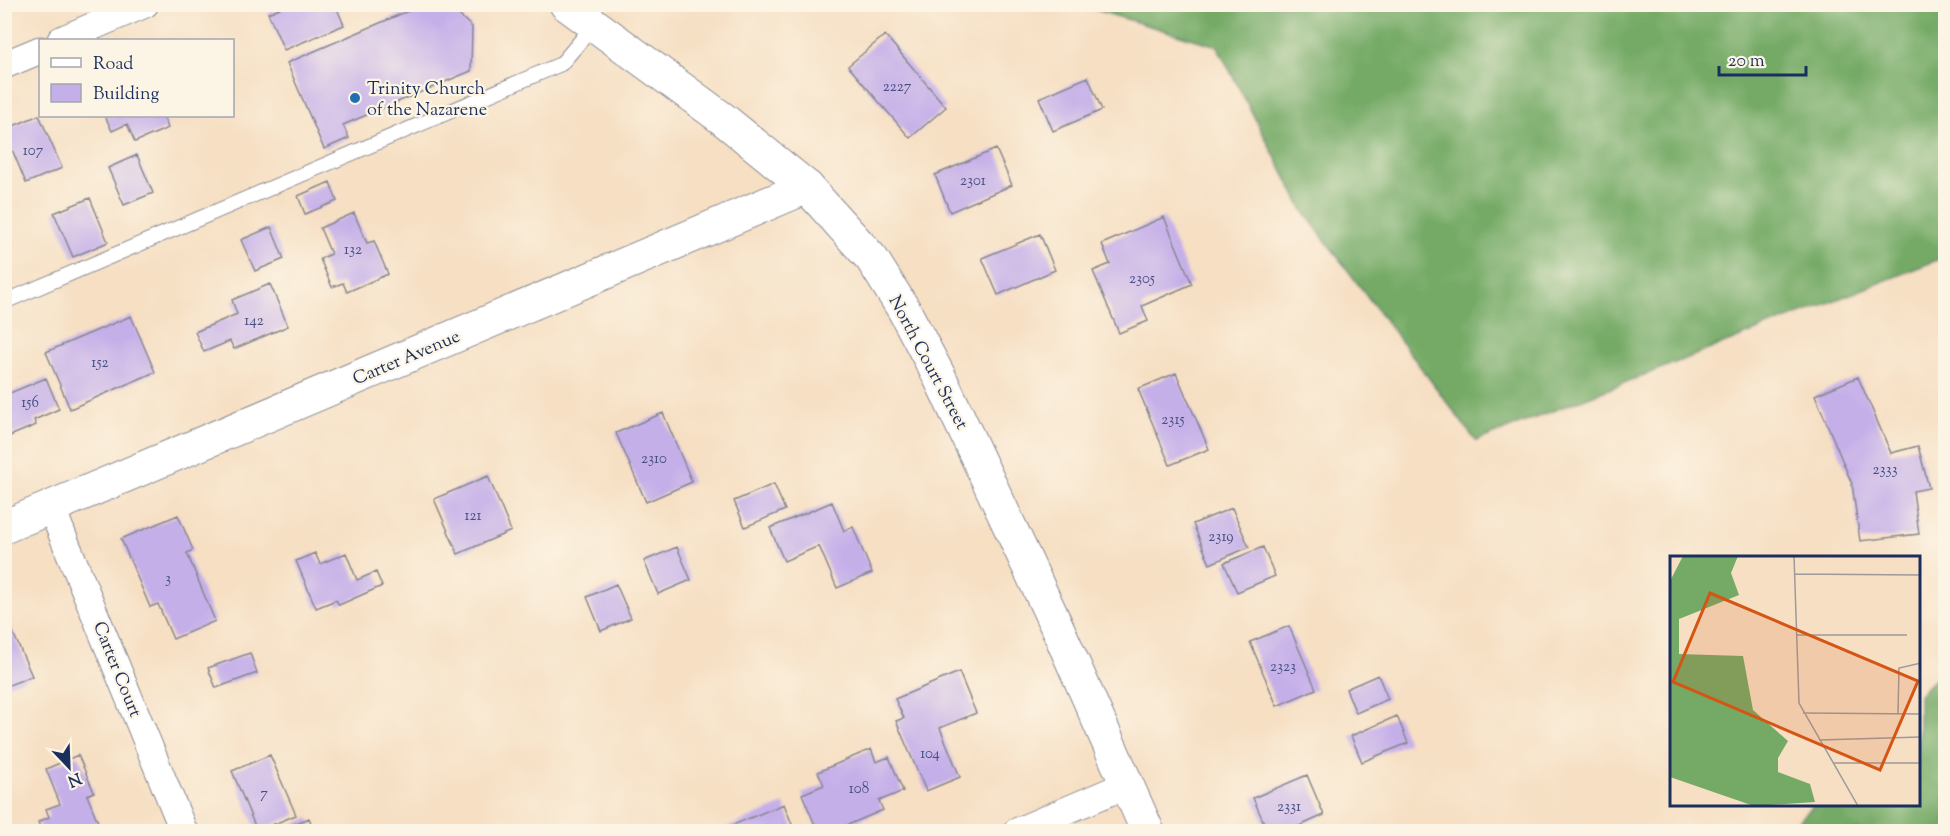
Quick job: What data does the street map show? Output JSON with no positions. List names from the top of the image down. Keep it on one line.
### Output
{"streets":{"main road":["Carter Avenue","North Court Street"],"street":["Carter Court"]},"crossings":[["Carter Avenue","North Court Street"],["Carter Avenue","Carter Court"]],"places":["Trinity Church of the Nazarene"],"house_numbers":["2227","107","2301","132","2305","142","152","156","2315","2310","2333","121","2319","3","2323","104","108","7","2331"],"legend":["Road","Building"],"scale_bar":"20 m","north":"bottom right"}
